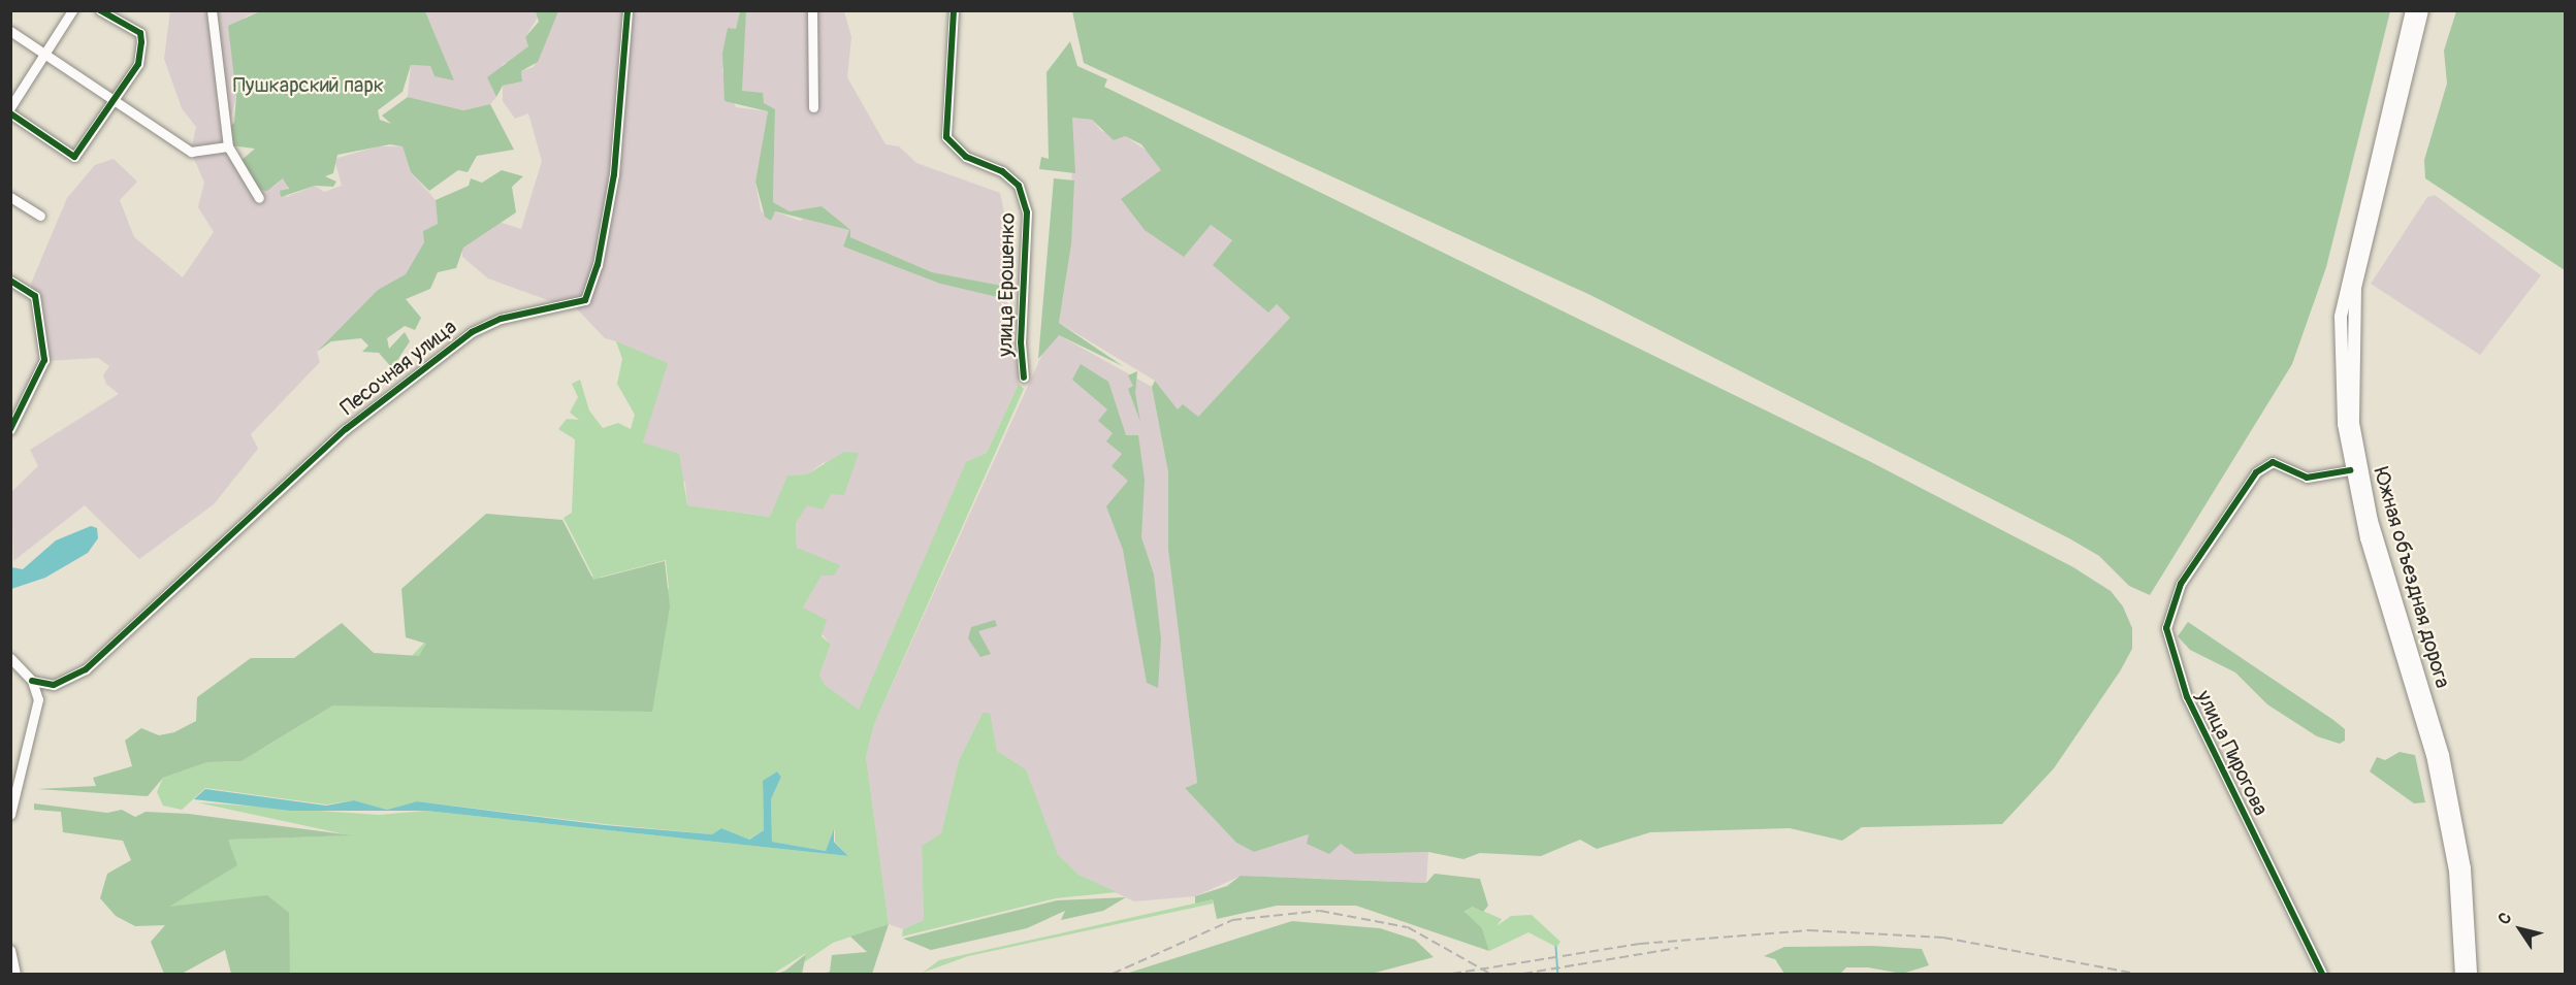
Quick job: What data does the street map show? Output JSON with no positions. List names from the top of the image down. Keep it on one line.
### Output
{"streets":{"main road":["Южная объездная дорога"],"street":["улица Ерошенко","Песочная улица","улица Пирогова"]},"crossings":[["Южная объездная дорога","улица Пирогова"]],"parks":["Пушкарский парк"],"north":"top left"}
